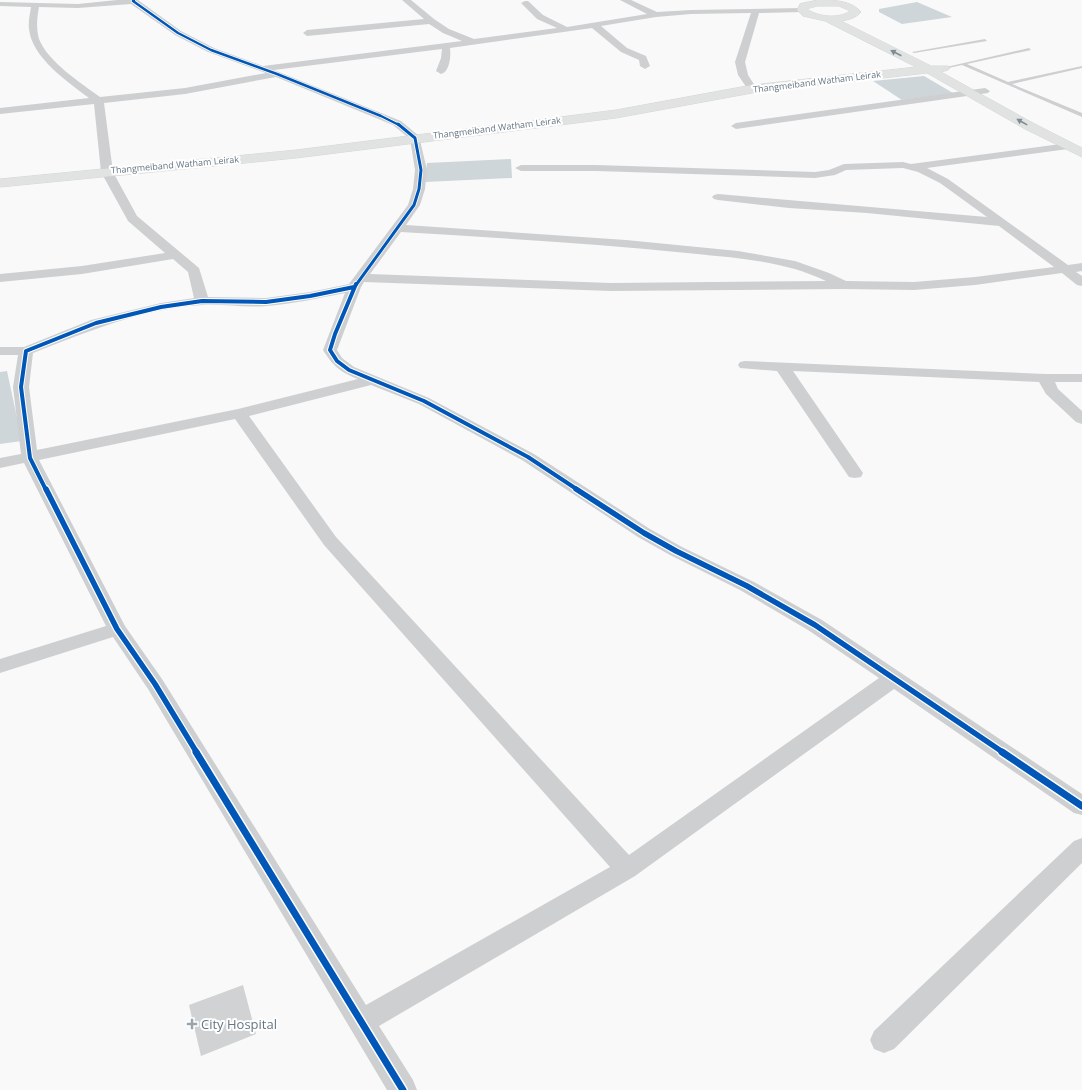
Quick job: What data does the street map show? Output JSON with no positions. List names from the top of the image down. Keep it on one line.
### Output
{"streets":{"main road":["Thangmeiband Watham Leirak"]},"places":{"health":["City Hospital"]}}
